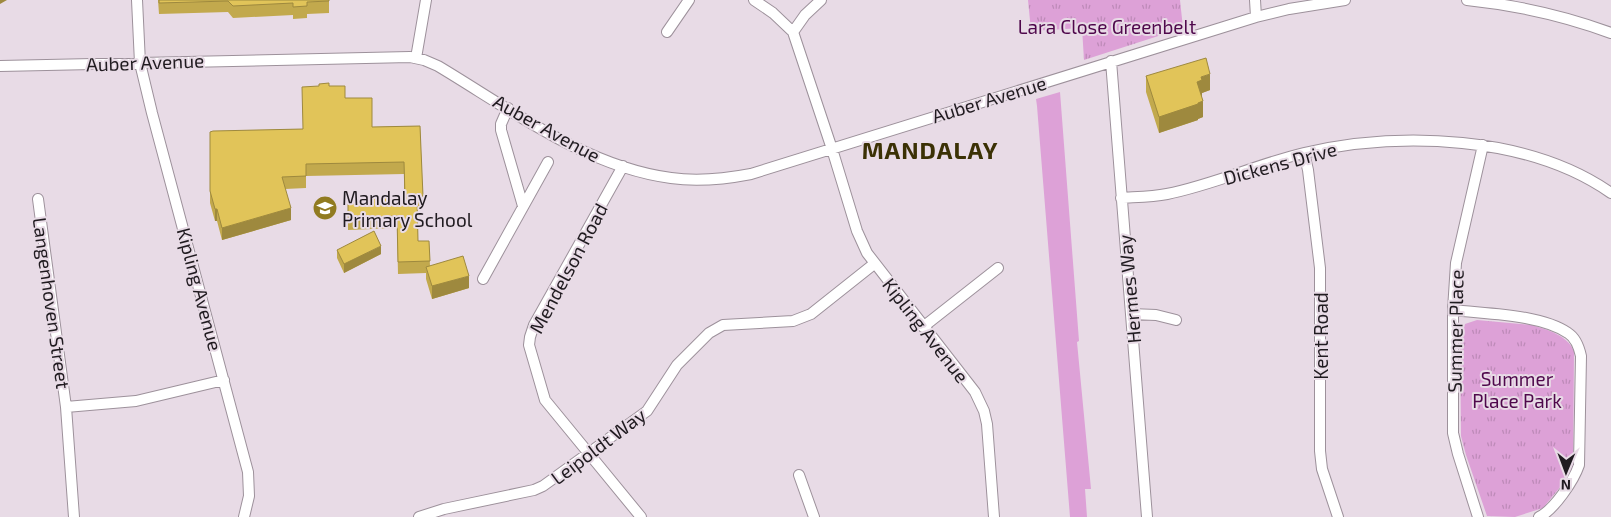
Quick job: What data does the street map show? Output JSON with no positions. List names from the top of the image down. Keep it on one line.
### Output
{"streets":{"street":["Auber Avenue","Dickens Drive","Mendelson Road","Kipling Avenue","Hermes Way","Langenhoven Street","Summer Place","Kent Road","Leipoldt Way"]},"crossings":[["Auber Avenue","Mendelson Road"],["Auber Avenue","Kipling Avenue"],["Auber Avenue","Hermes Way"],["Dickens Drive","Hermes Way"],["Dickens Drive","Summer Place"],["Dickens Drive","Kent Road"],["Mendelson Road","Leipoldt Way"],["Kipling Avenue","Leipoldt Way"]],"districts":["MANDALAY"],"parks":["Lara Close Greenbelt","Summer Place Park"],"places":{"school or university":["Mandalay Primary School"]},"north":"bottom"}
